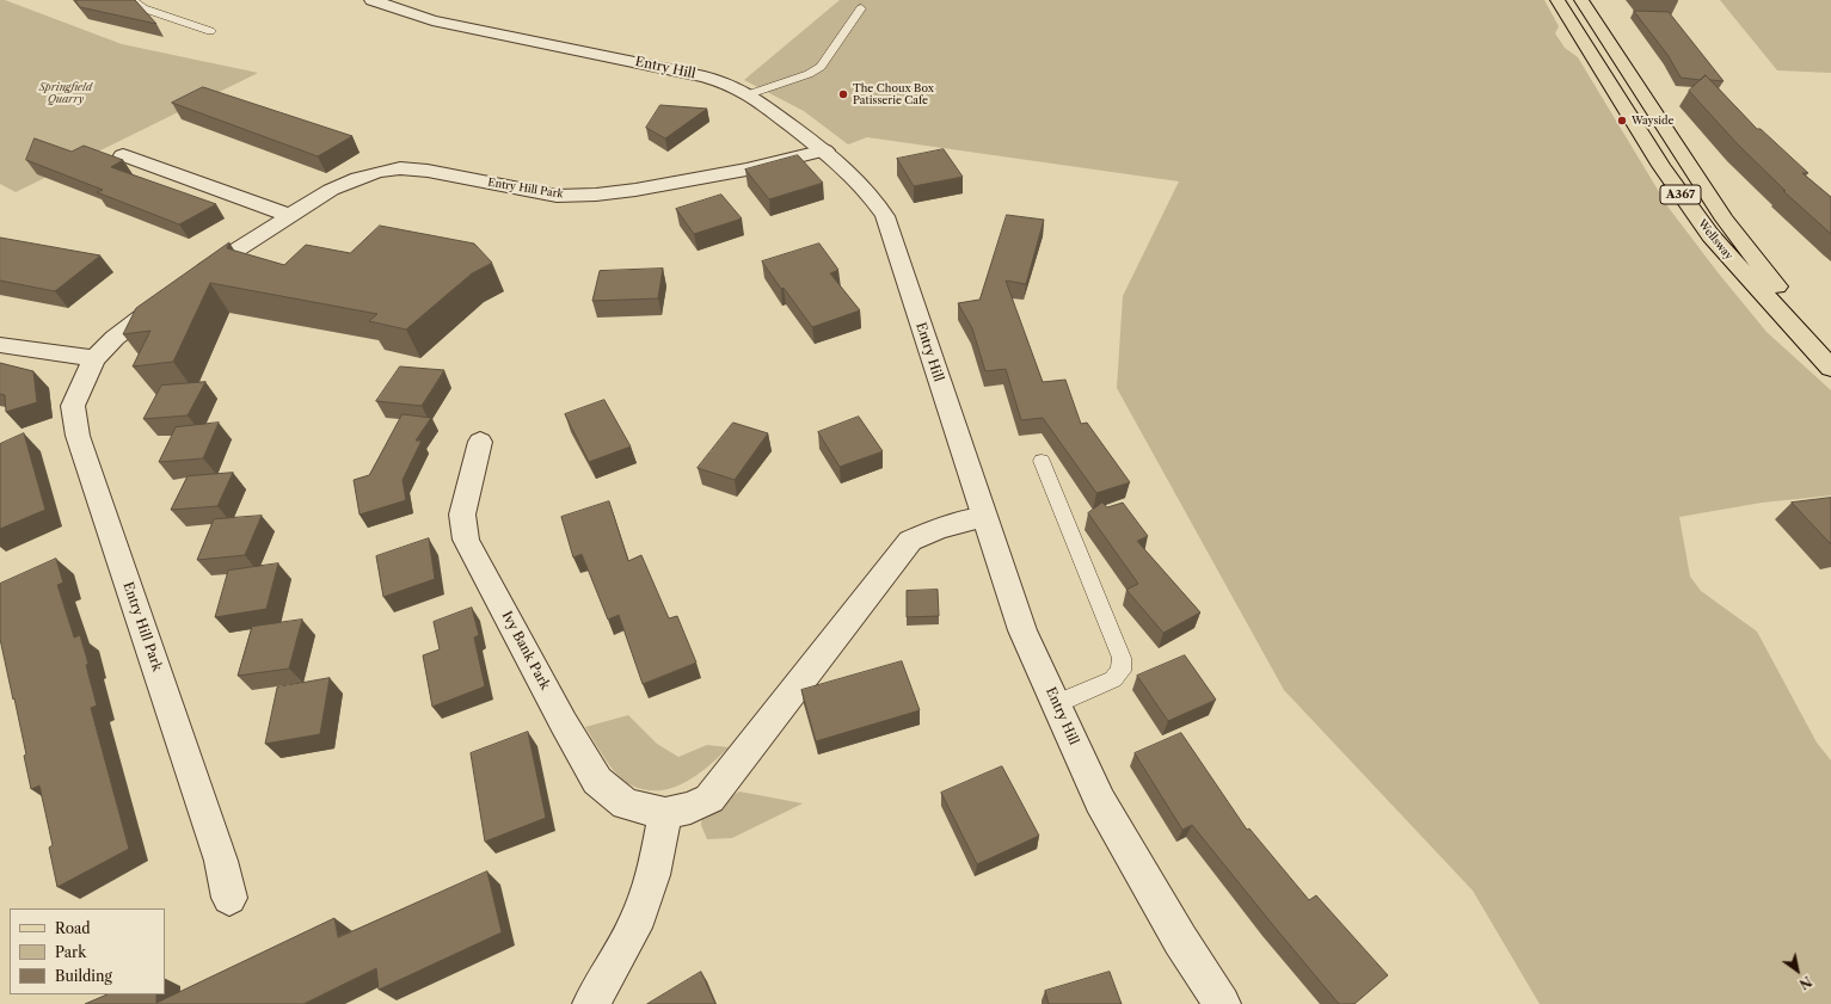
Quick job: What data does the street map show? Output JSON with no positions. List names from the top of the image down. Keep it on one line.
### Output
{"streets":{"main road":["A367","Wellsway"],"street":["Entry Hill","Entry Hill Park","Ivy Bank Park"]},"crossings":[["Entry Hill","Entry Hill Park"],["Entry Hill","Ivy Bank Park"]],"parks":["Springfield Quarry"],"places":["The Choux Box Patisserie Cafe","Wayside"],"legend":["Road","Park","Building"],"north":"bottom right"}
